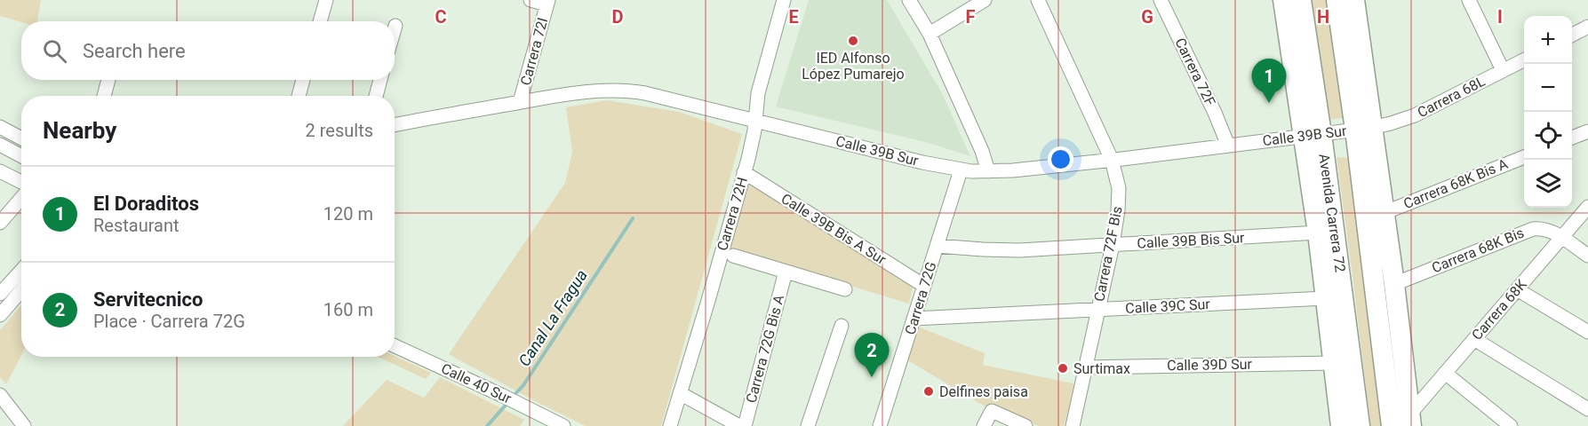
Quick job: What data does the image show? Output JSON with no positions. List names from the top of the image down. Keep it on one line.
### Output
{"streets":{"highway":["Avenida Carrera 72"],"street":["Carrera 72I","Carrera 72F","Carrera 68L","Calle 39B Sur","Carrera 68K Bis A","Carrera 72H","Calle 39B Bis A Sur","Calle 39B Bis Sur","Carrera 68K Bis","Carrera 72F Bis","Carrera 72G","Calle 39C Sur","Carrera 68K","Carrera 72G Bis A","Calle 39D Sur","Calle 40 Sur"]},"crossings":[["Carrera 72I","Calle 39B Sur"],["Carrera 72F","Calle 39B Sur"],["Carrera 68L","Calle 39B Sur"],["Calle 39B Sur","Avenida Carrera 72"],["Calle 39B Sur","Carrera 72H"],["Calle 39B Sur","Carrera 72F Bis"],["Calle 39B Sur","Carrera 72G"],["Avenida Carrera 72","Calle 39B Bis Sur"],["Avenida Carrera 72","Calle 39C Sur"],["Avenida Carrera 72","Calle 39D Sur"],["Carrera 72H","Calle 39B Bis A Sur"],["Calle 39B Bis A Sur","Carrera 72G"],["Calle 39B Bis Sur","Carrera 72F Bis"],["Calle 39B Bis Sur","Carrera 72G"],["Carrera 68K Bis","Carrera 68K"],["Carrera 72F Bis","Calle 39C Sur"],["Carrera 72F Bis","Calle 39D Sur"],["Carrera 72G","Calle 39C Sur"]],"water":["Canal La Fragua"],"places":["IED Alfonso López Pumarejo","Surtimax","Delfines paisa"],"page":{"map_buttons":["+","−"],"search":"Search here","pins":["1","2"],"heading":["Nearby","2 results"],"list":[{"mark":"1","name":"El Doraditos","note":"Restaurant","value":"120 m"},{"mark":"2","name":"Servitecnico","note":"Place · Carrera 72G","value":"160 m"}]},"grid":{"columns":["C","D","E","F","G","H","I"]}}
